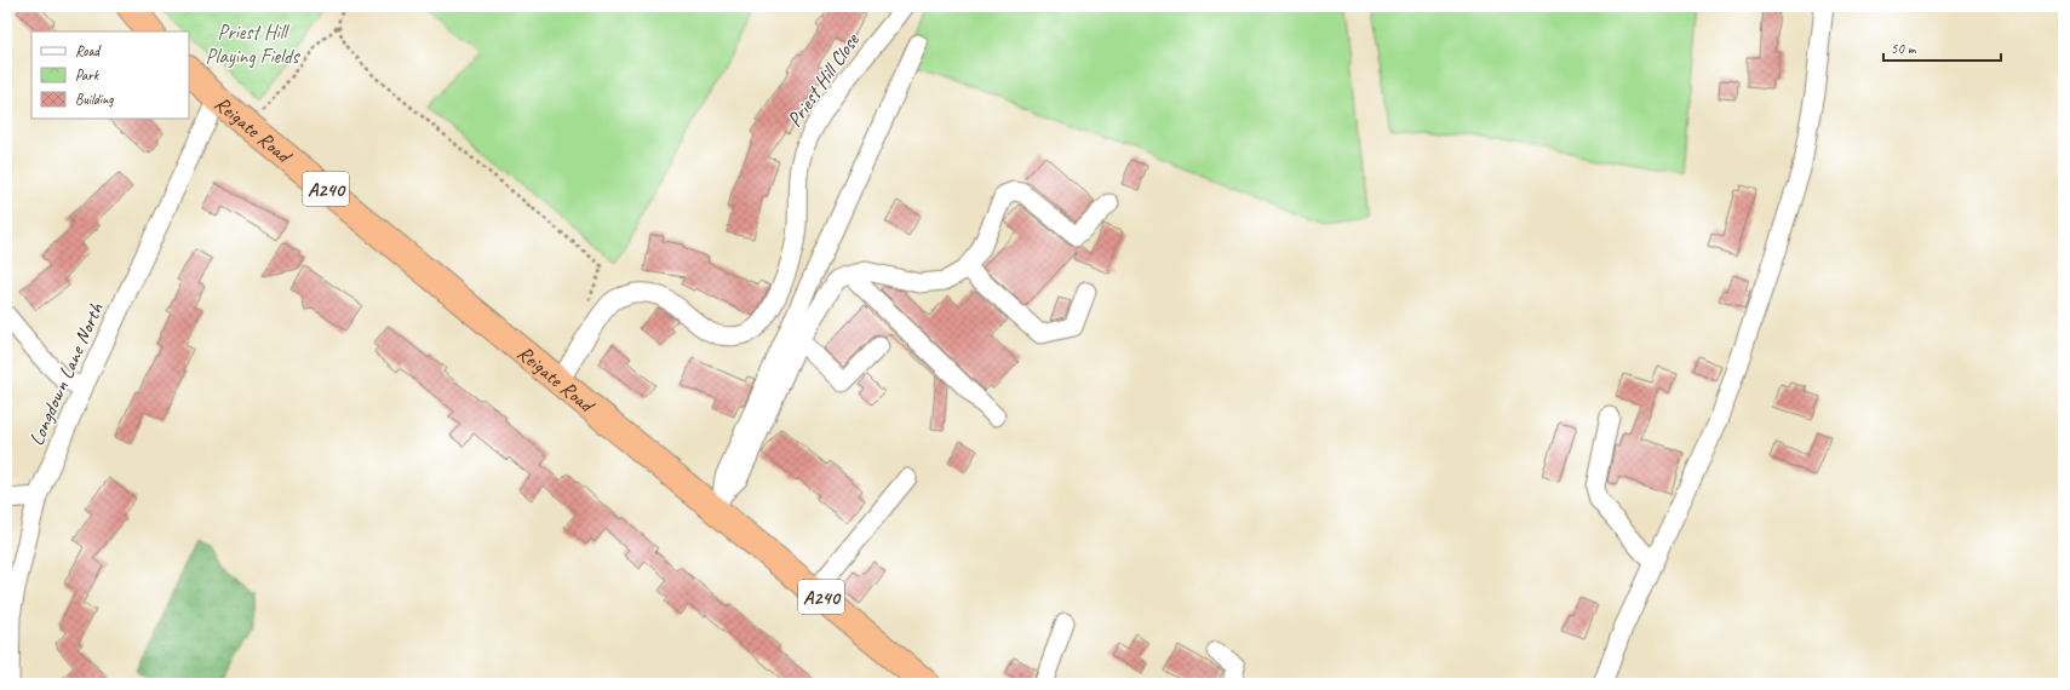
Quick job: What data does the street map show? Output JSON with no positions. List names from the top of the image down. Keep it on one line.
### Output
{"streets":{"highway":["Reigate Road","A240"],"street":["Priest Hill Close","Longdown Lane North"]},"crossings":[["Priest Hill Close","Reigate Road"],["Reigate Road","Longdown Lane North"]],"parks":["Priest Hill Playing Fields"],"legend":["Road","Park","Building"],"scale_bar":"50 m"}
